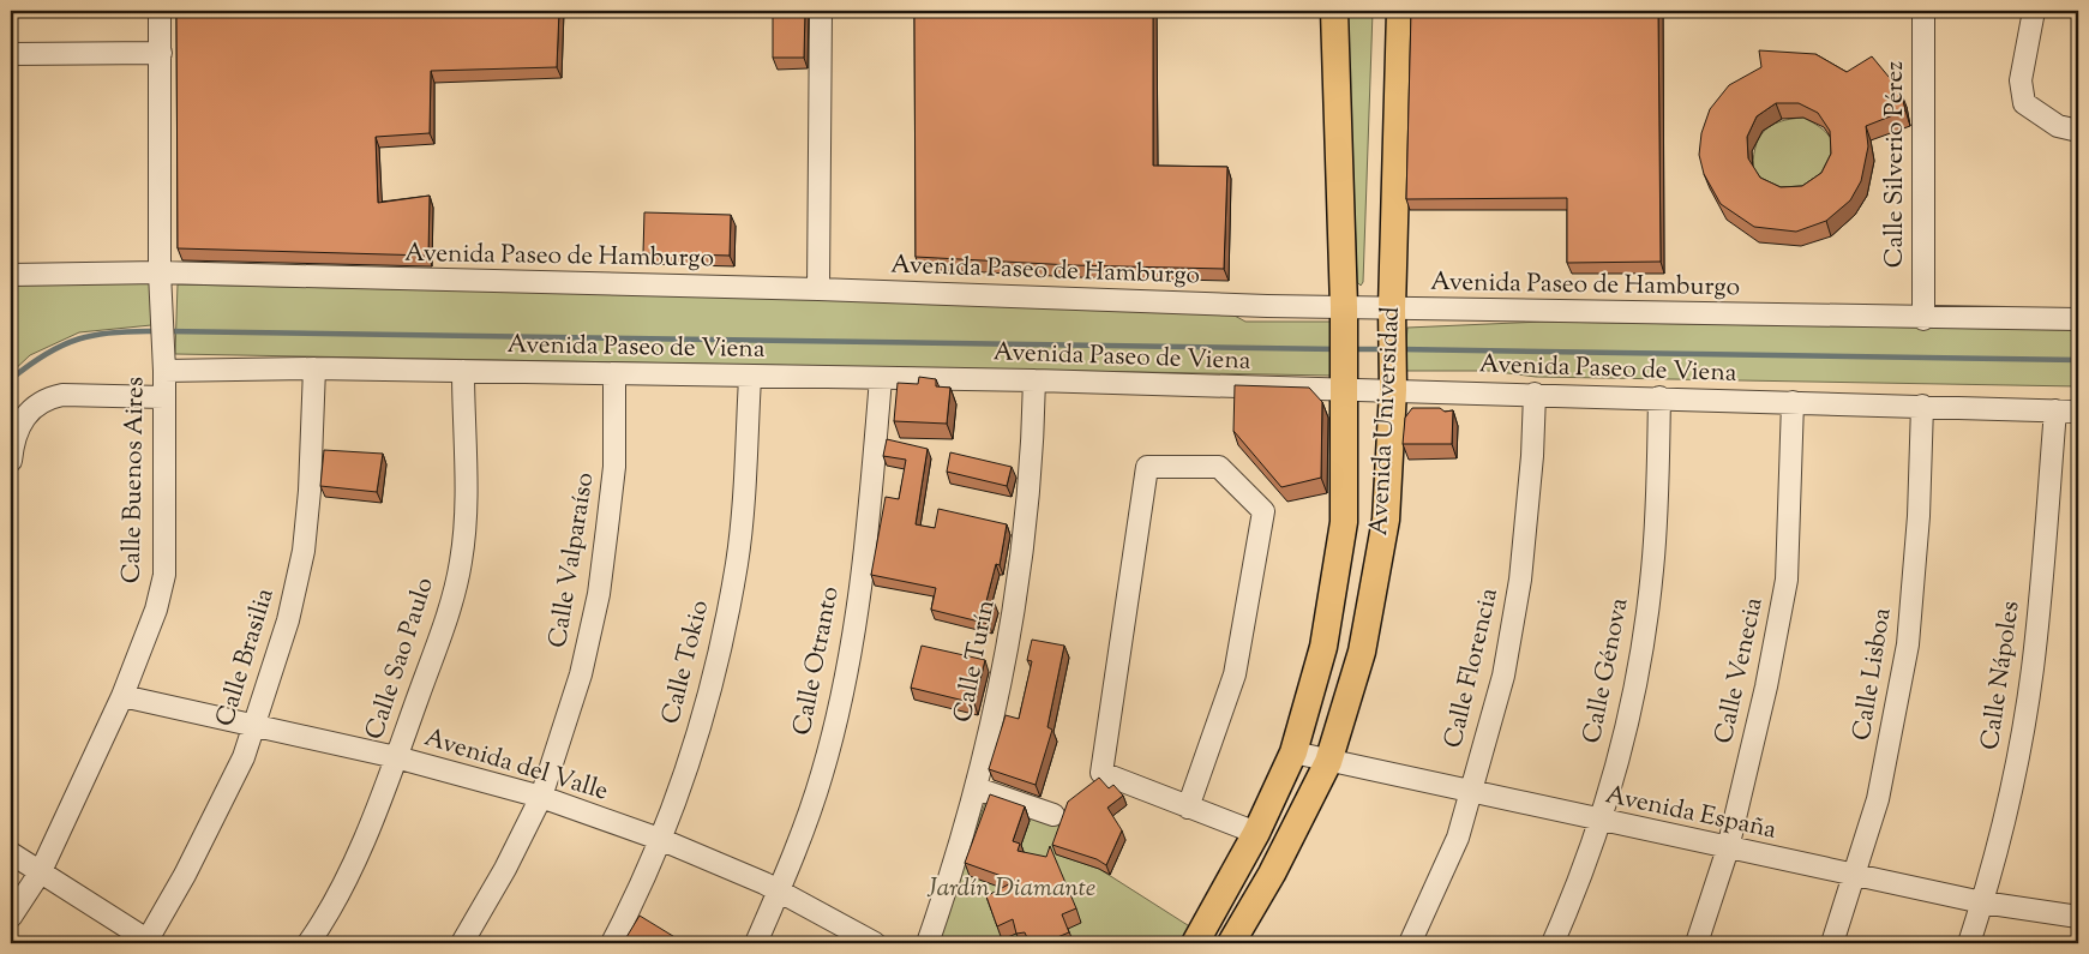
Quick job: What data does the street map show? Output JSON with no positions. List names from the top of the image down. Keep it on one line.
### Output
{"streets":{"main road":["Avenida Universidad"],"street":["Calle Silverio Pérez","Avenida Paseo de Hamburgo","Avenida Paseo de Viena","Calle Buenos Aires","Calle Valparaíso","Calle Brasilia","Calle Sao Paulo","Calle Otranto","Calle Turín","Calle Tokio","Calle Florencia","Calle Génova","Calle Venecia","Calle Lisboa","Calle Nápoles","Avenida del Valle","Avenida España"]},"crossings":[["Calle Silverio Pérez","Avenida Paseo de Hamburgo"],["Avenida Paseo de Hamburgo","Avenida Universidad"],["Avenida Paseo de Hamburgo","Calle Buenos Aires"],["Avenida Paseo de Viena","Avenida Universidad"],["Avenida Paseo de Viena","Calle Buenos Aires"],["Avenida Paseo de Viena","Calle Valparaíso"],["Avenida Paseo de Viena","Calle Brasilia"],["Avenida Paseo de Viena","Calle Sao Paulo"],["Avenida Paseo de Viena","Calle Otranto"],["Avenida Paseo de Viena","Calle Turín"],["Avenida Paseo de Viena","Calle Tokio"],["Avenida Paseo de Viena","Calle Florencia"],["Avenida Paseo de Viena","Calle Génova"],["Avenida Paseo de Viena","Calle Venecia"],["Avenida Paseo de Viena","Calle Lisboa"],["Avenida Paseo de Viena","Calle Nápoles"],["Avenida Universidad","Avenida España"],["Calle Buenos Aires","Avenida del Valle"],["Calle Valparaíso","Avenida del Valle"],["Calle Brasilia","Avenida del Valle"],["Calle Sao Paulo","Avenida del Valle"],["Calle Otranto","Avenida del Valle"],["Calle Tokio","Avenida del Valle"],["Calle Florencia","Avenida España"],["Calle Génova","Avenida España"],["Calle Venecia","Avenida España"],["Calle Lisboa","Avenida España"],["Calle Nápoles","Avenida España"]],"parks":["Jardín Diamante"]}
